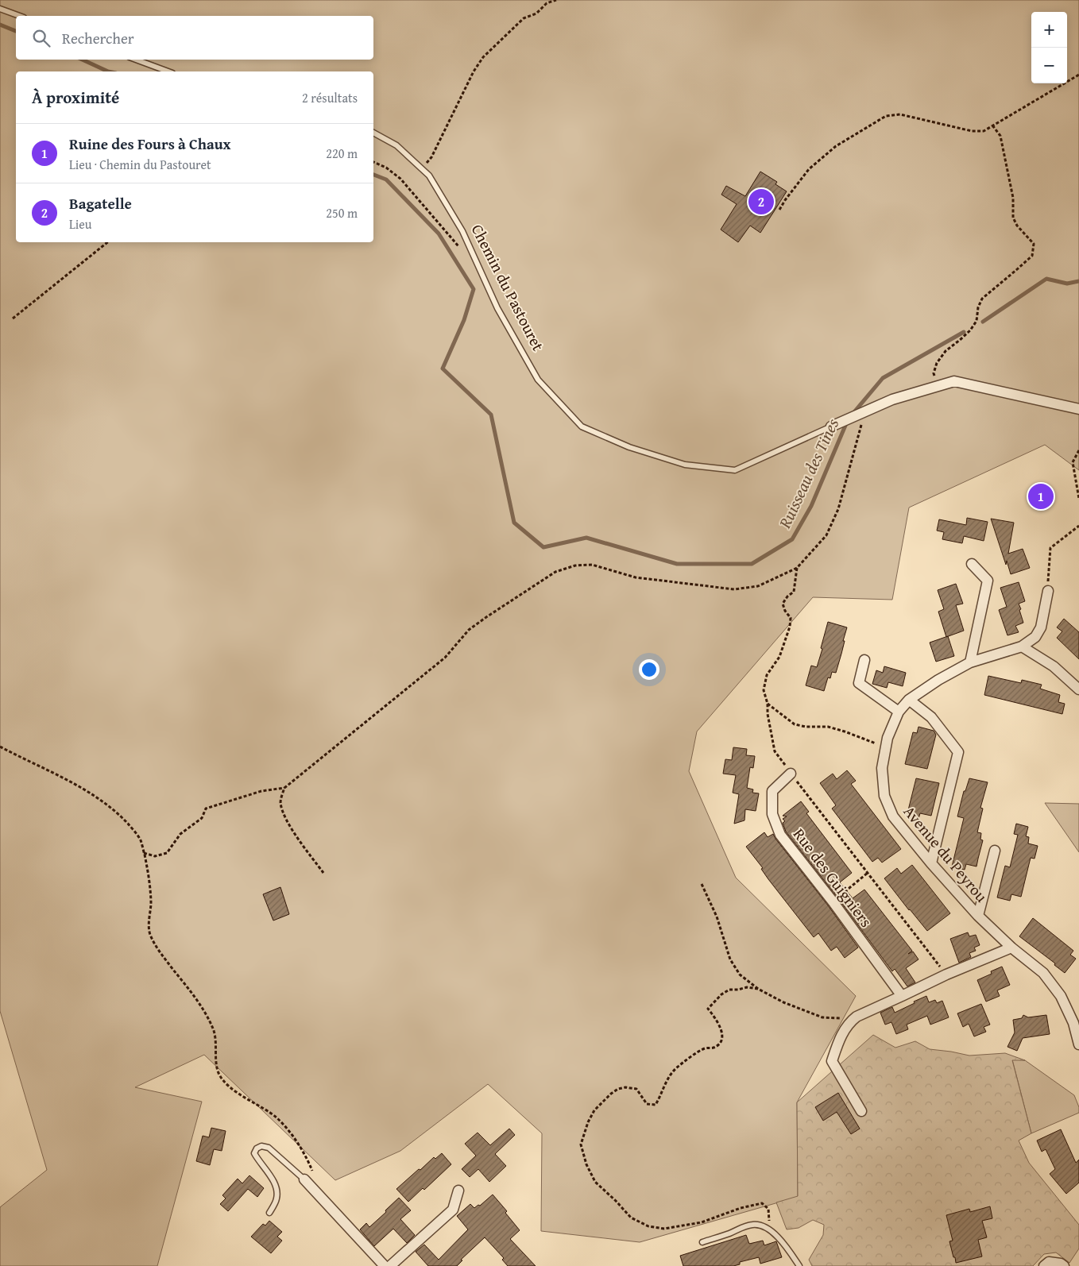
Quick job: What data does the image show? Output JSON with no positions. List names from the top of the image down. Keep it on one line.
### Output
{"streets":{"street":["Chemin du Pastouret","Avenue du Peyrou","Rue des Guigniers"]},"water":["Ruisseau des Tines"],"page":{"map_buttons":["+","−"],"search":"Rechercher","heading":["À proximité","2 résultats"],"list":[{"mark":"1","name":"Ruine des Fours à Chaux","note":"Lieu · Chemin du Pastouret","value":"220 m"},{"mark":"2","name":"Bagatelle","note":"Lieu","value":"250 m"}],"pins":["2","1"]}}
